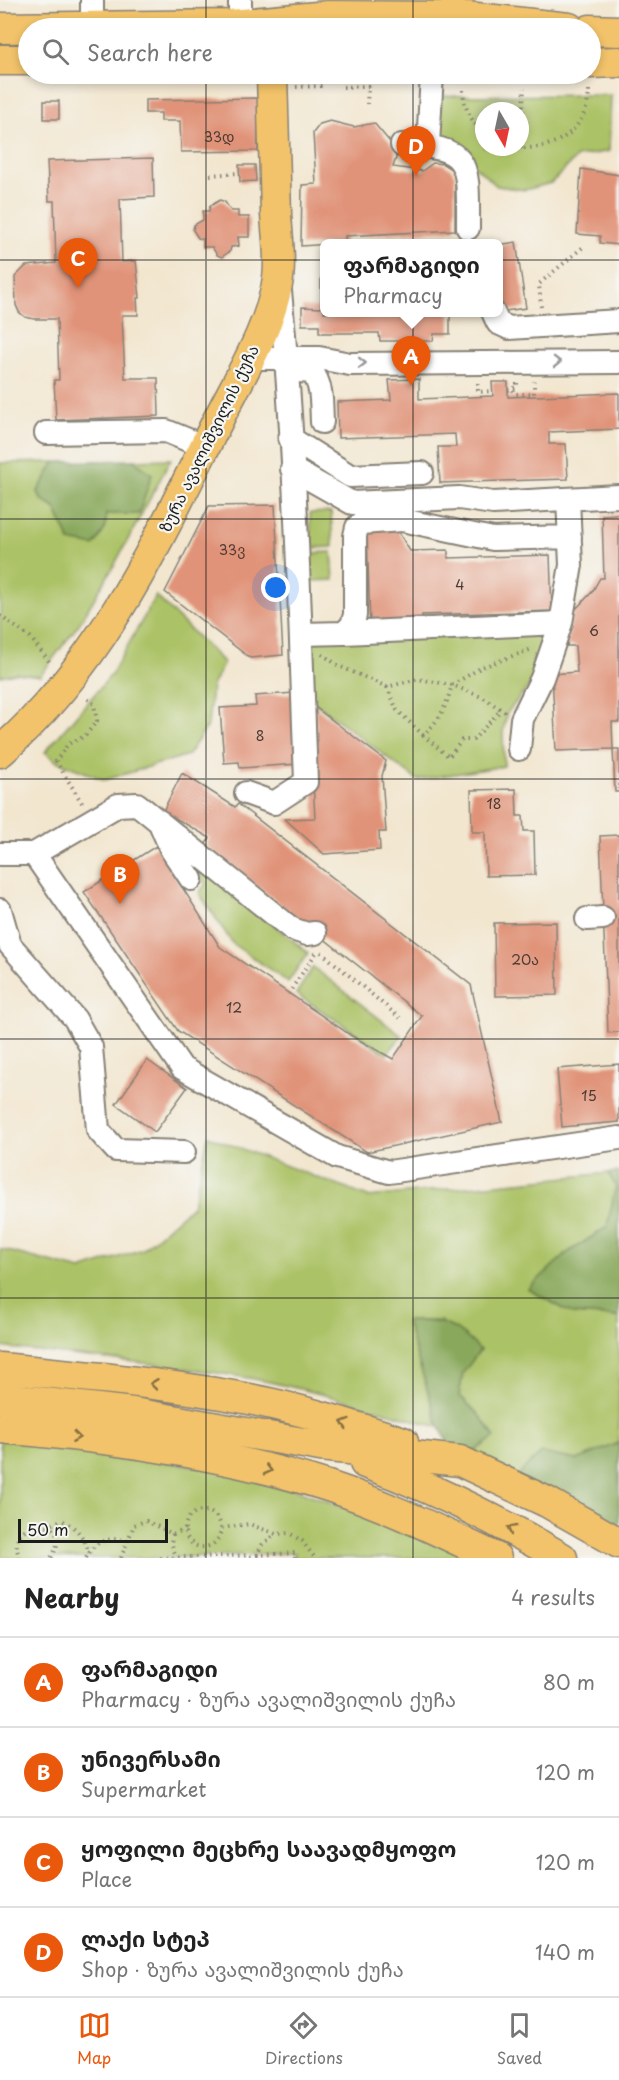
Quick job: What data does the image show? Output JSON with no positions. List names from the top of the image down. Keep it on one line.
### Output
{"streets":{"main road":["ზურა ავალიშვილის ქუჩა"]},"house_numbers":["33დ","33ვ","4","6","8","18","20ა","12","15"],"scale_bar":"50 m","north":"bottom","page":{"search":"Search here","pins":["D","C","A","B"],"popup":["ფარმაგიდი","Pharmacy"],"scale":"50 m","heading":["Nearby","4 results"],"list":[{"mark":"A","name":"ფარმაგიდი","note":"Pharmacy · ზურა ავალიშვილის ქუჩა","value":"80 m"},{"mark":"B","name":"უნივერსამი","note":"Supermarket","value":"120 m"},{"mark":"C","name":"ყოფილი მეცხრე საავადმყოფო","note":"Place","value":"120 m"},{"mark":"D","name":"ლაქი სტეპ","note":"Shop · ზურა ავალიშვილის ქუჩა","value":"140 m"}],"nav":["Map","Directions","Saved"]}}
